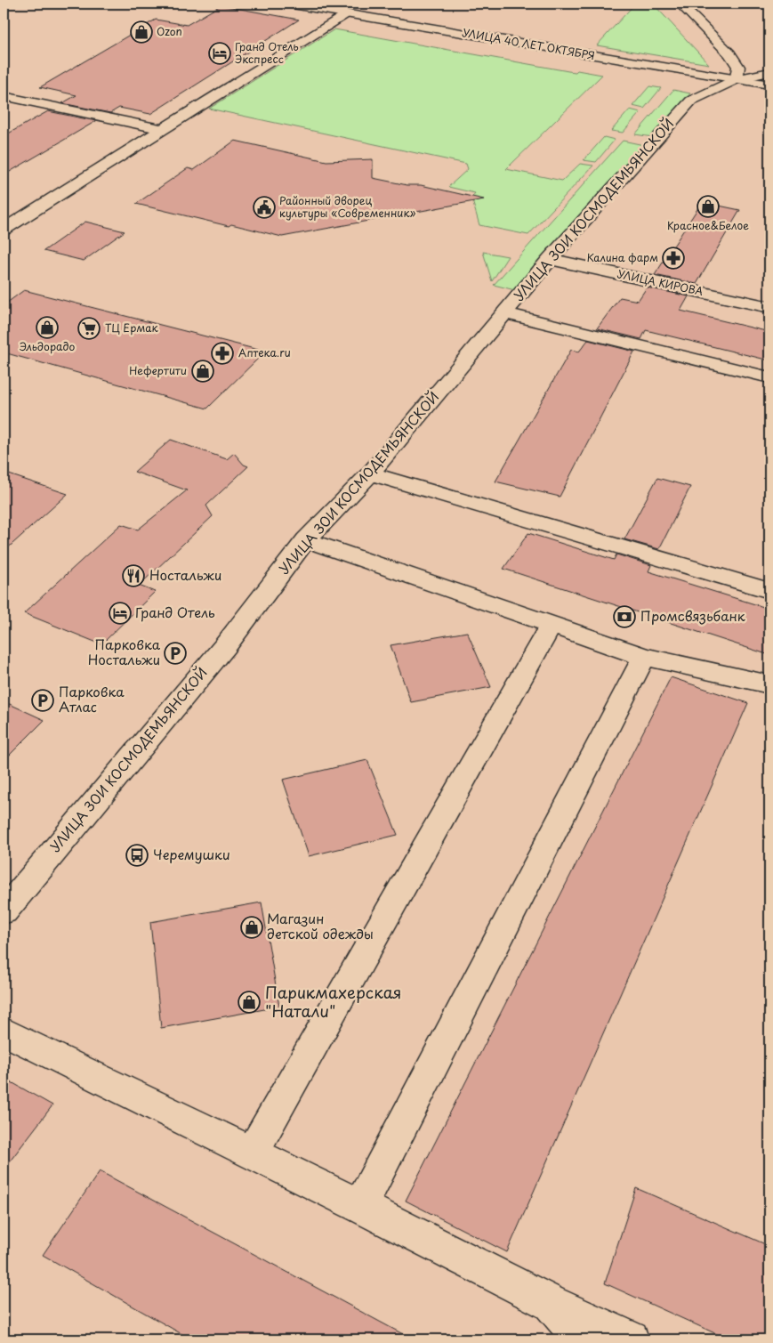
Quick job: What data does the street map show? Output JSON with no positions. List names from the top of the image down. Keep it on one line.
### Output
{"streets":{"street":["УЛИЦА 40 ЛЕТ ОКТЯБРЯ","УЛИЦА ЗОИ КОСМОДЕМЬЯНСКОЙ","УЛИЦА КИРОВА"]},"crossings":[["УЛИЦА 40 ЛЕТ ОКТЯБРЯ","УЛИЦА ЗОИ КОСМОДЕМЬЯНСКОЙ"],["УЛИЦА ЗОИ КОСМОДЕМЬЯНСКОЙ","УЛИЦА КИРОВА"]],"places":{"shop":["Ozon","Красное&Белое","Эльдорадо","Нефертити","Магазин детской одежды","Парикмахерская \"Натали\""],"hotel":["Гранд Отель Экспресс","Гранд Отель"],"public building":["Районный дворец культуры «Современник»"],"pharmacy":["Калина фарм","Аптека.ru"],"supermarket":["ТЦ Ермак"],"restaurant":["Ностальжи"],"bank":["Промсвязьбанк"],"parking":["Парковка Ностальжи","Парковка Атлас"],"bus stop":["Черемушки"]}}
